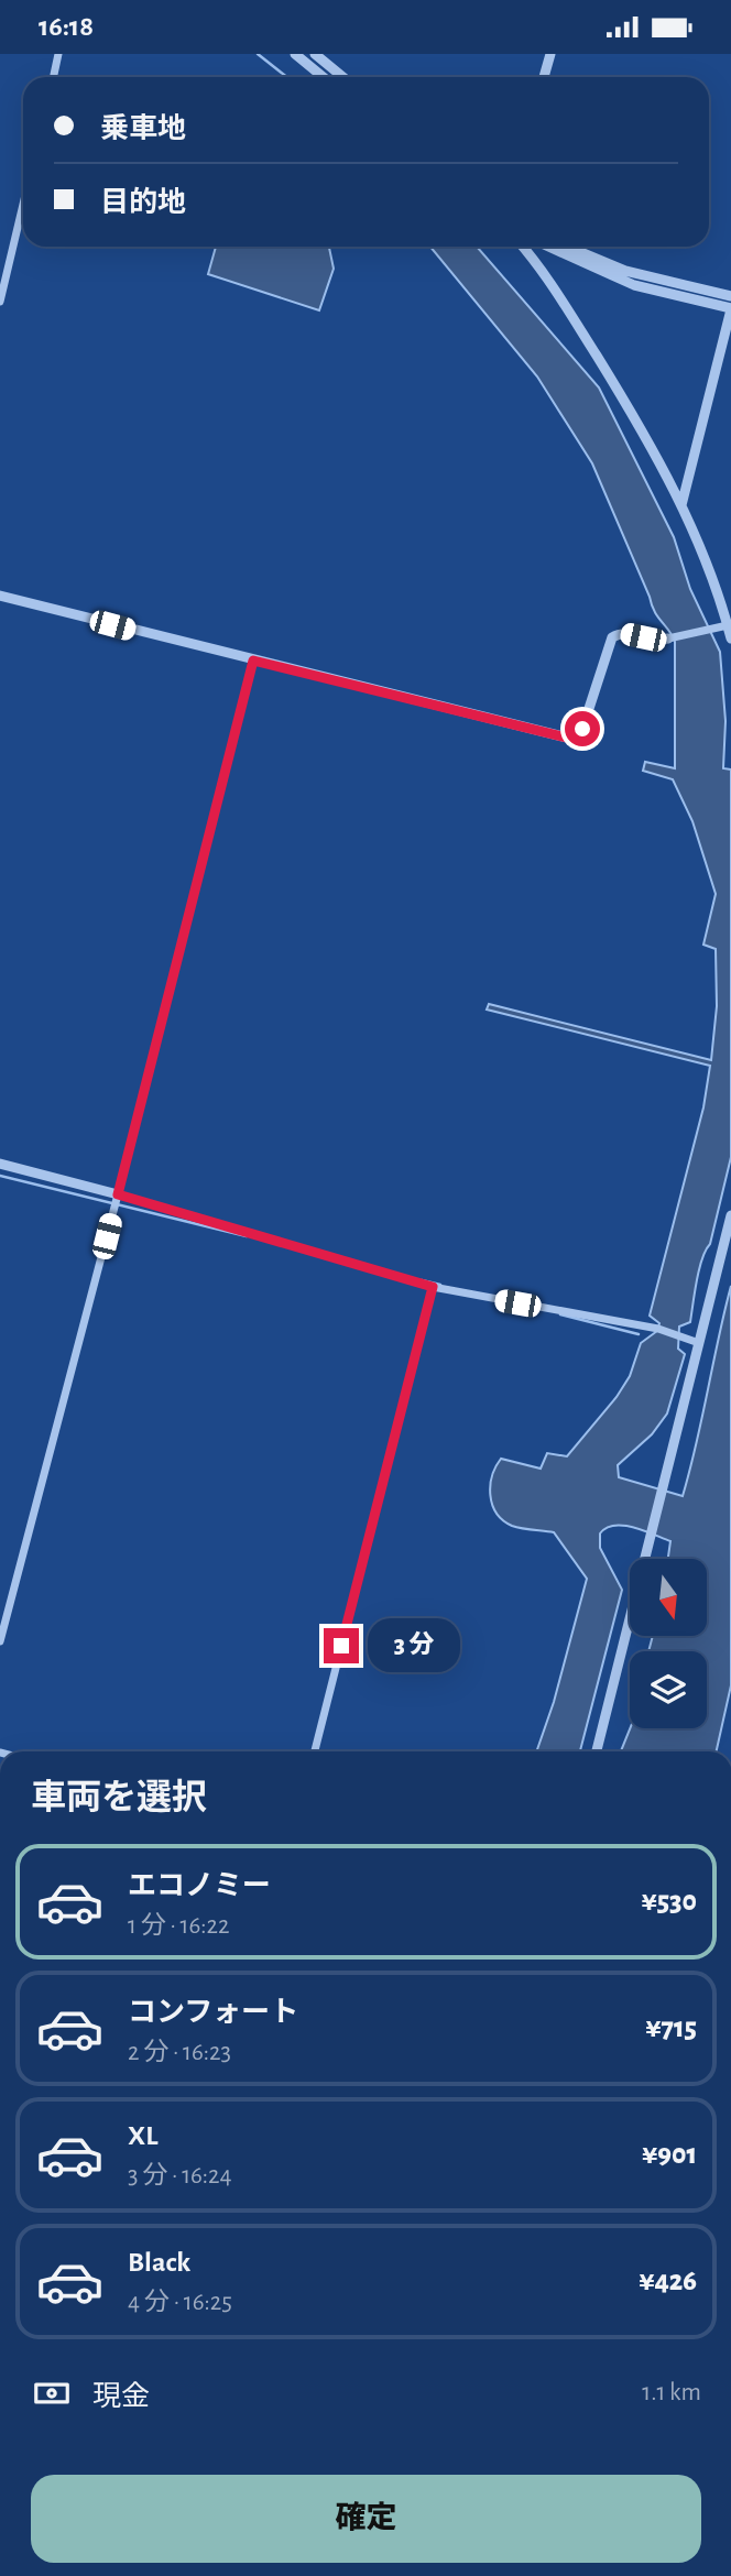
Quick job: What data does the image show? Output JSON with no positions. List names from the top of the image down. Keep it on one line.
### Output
{"north":"bottom","page":{"status":"16:18","banner":["乗車地","目的地"],"bubble":"3 分","heading":"車両を選択","list":[{"name":"エコノミー","note":"1 分 · 16:22","value":"¥530"},{"name":"コンフォート","note":"2 分 · 16:23","value":"¥715"},{"name":"XL","note":"3 分 · 16:24","value":"¥901"},{"name":"Black","note":"4 分 · 16:25","value":"¥426"}],"pay":["現金","1.1 km"],"buttons":"確定"}}
